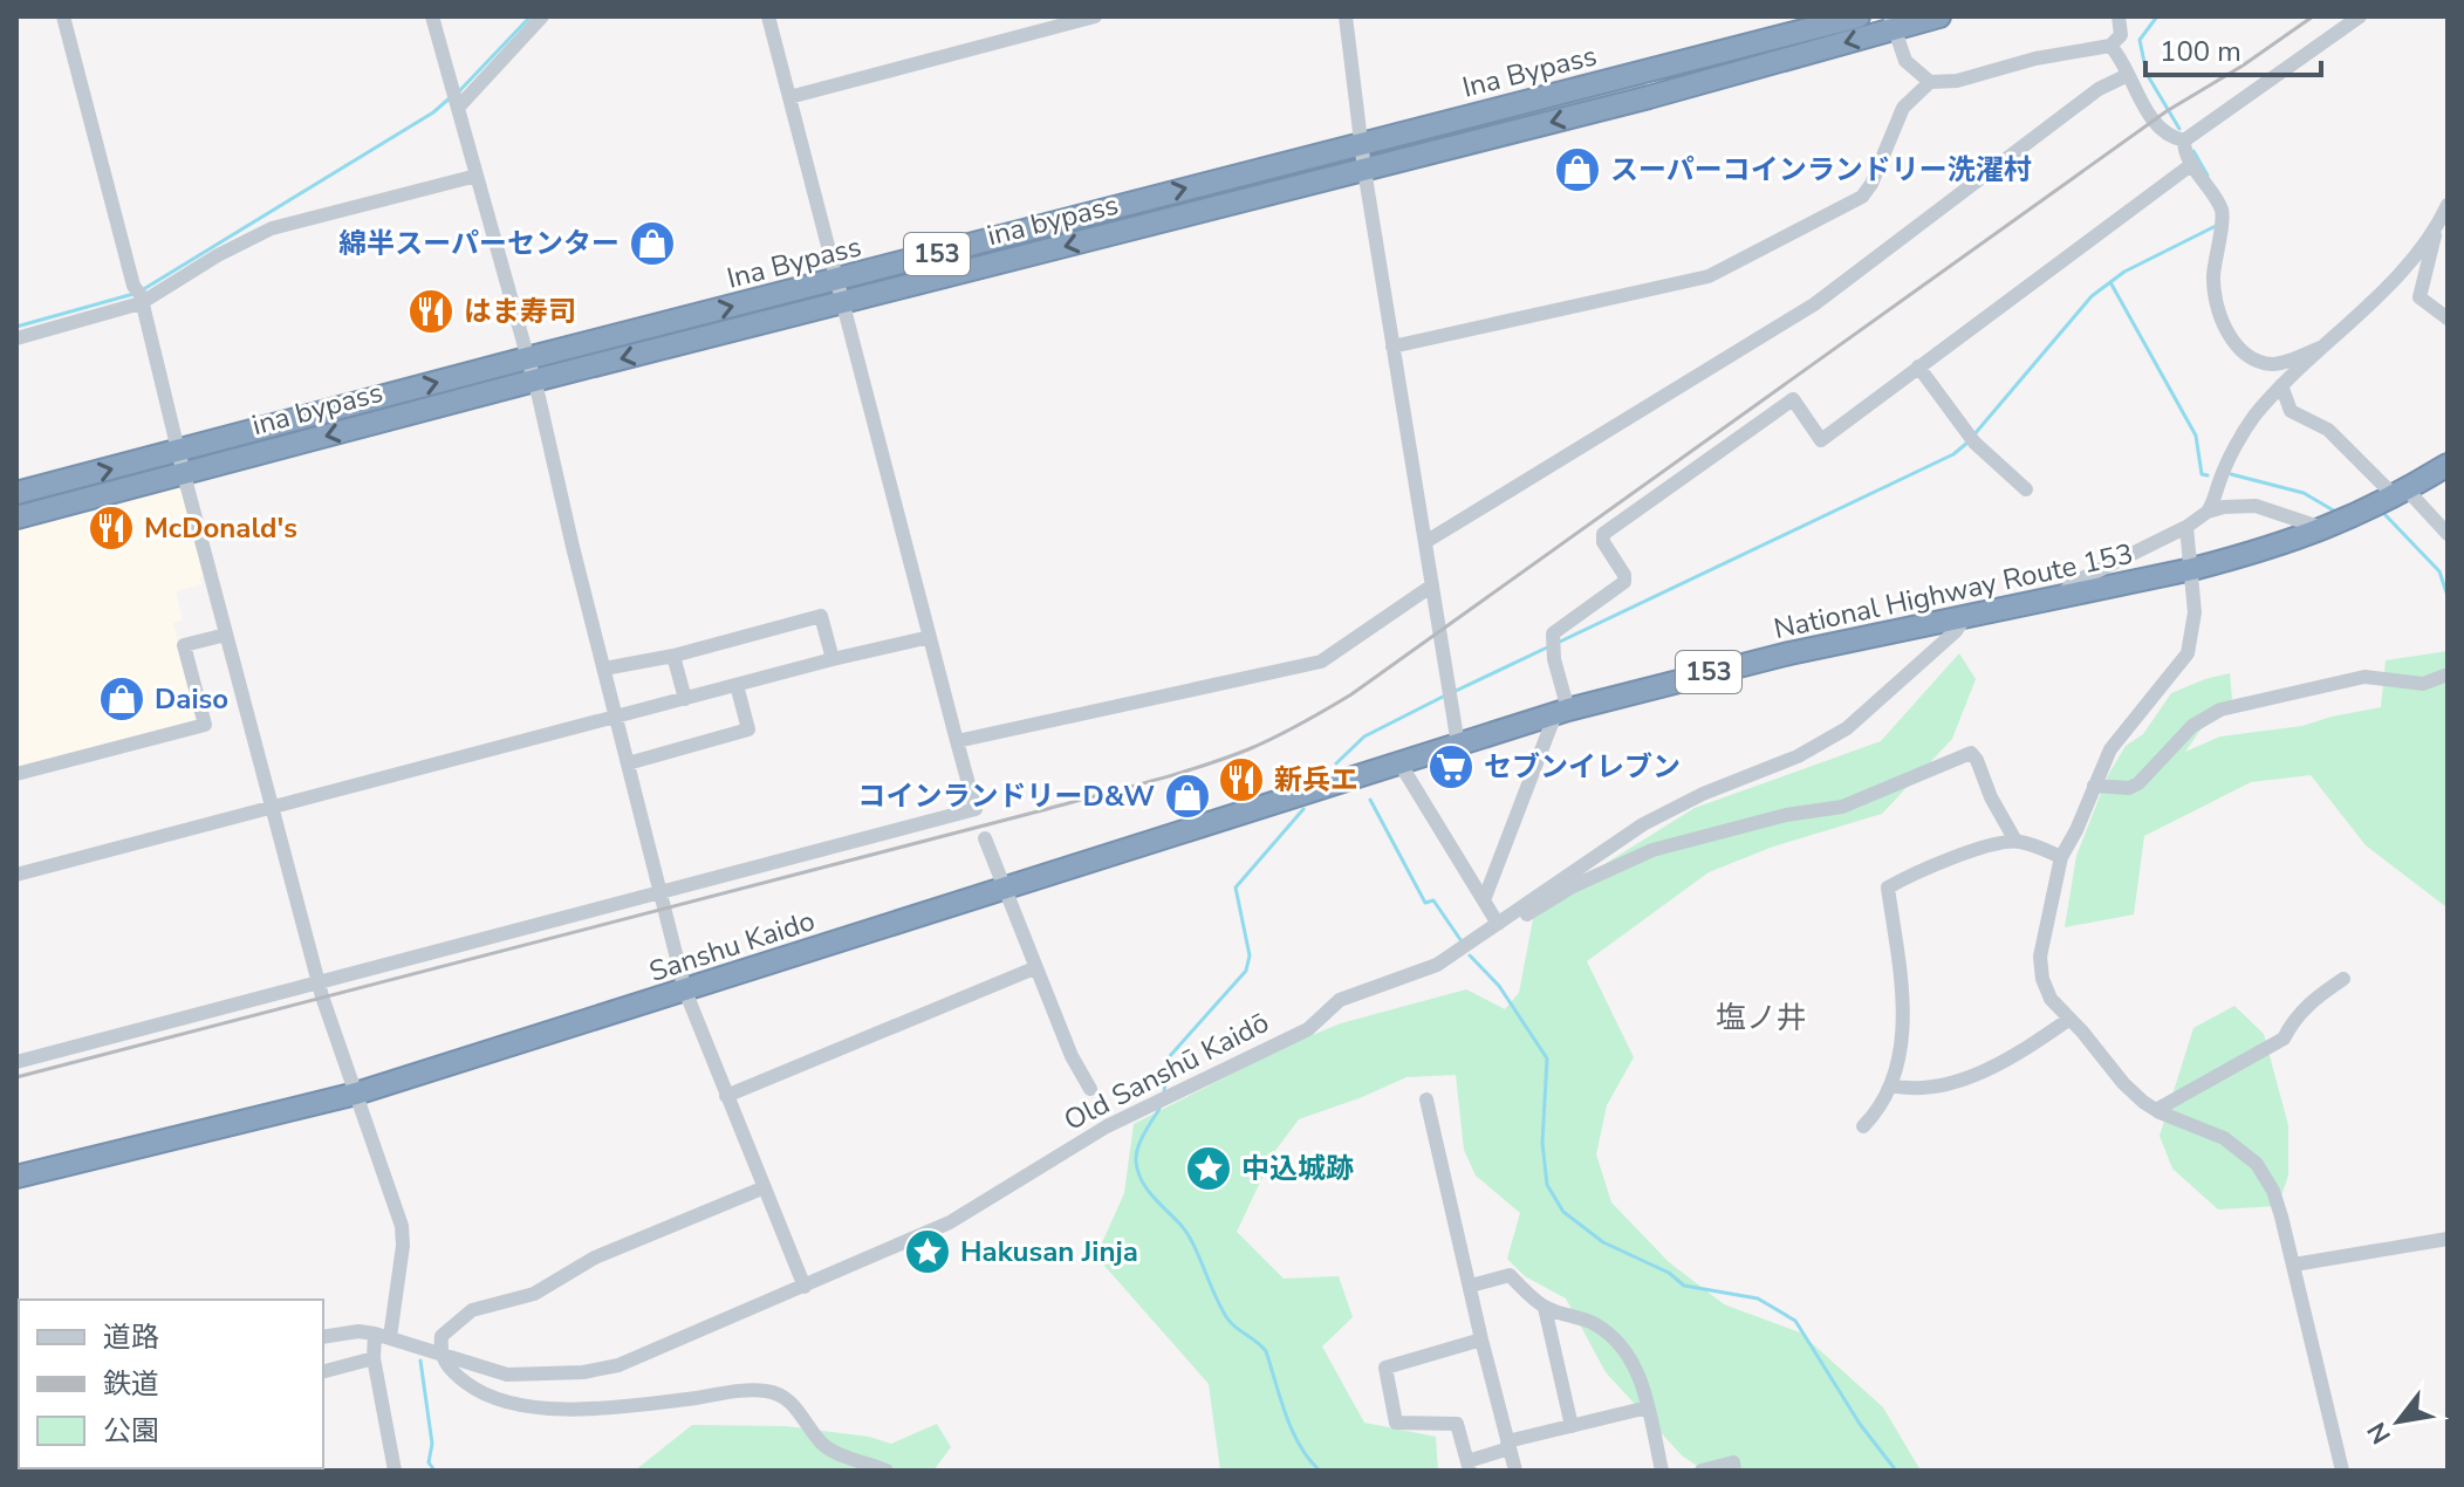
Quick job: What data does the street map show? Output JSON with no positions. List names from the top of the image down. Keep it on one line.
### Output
{"streets":{"highway":["Ina Bypass","ina bypass","153","National Highway Route 153","Sanshu Kaido"],"street":["Old Sanshū Kaidō"]},"crossings":[["Ina Bypass","ina bypass"],["National Highway Route 153","Sanshu Kaido"],["National Highway Route 153","Old Sanshū Kaidō"]],"one_way":["Ina Bypass","ina bypass"],"districts":["塩ノ井"],"places":{"shop":["スーパーコインランドリー洗濯村","綿半スーパーセンター","Daiso","コインランドリーD&W"],"restaurant":["はま寿司","McDonald's","新兵エ"],"supermarket":["セブンイレブン"],"place":["中込城跡","Hakusan Jinja"]},"legend":["道路","鉄道","公園"],"scale_bar":"100 m","north":"bottom left"}
